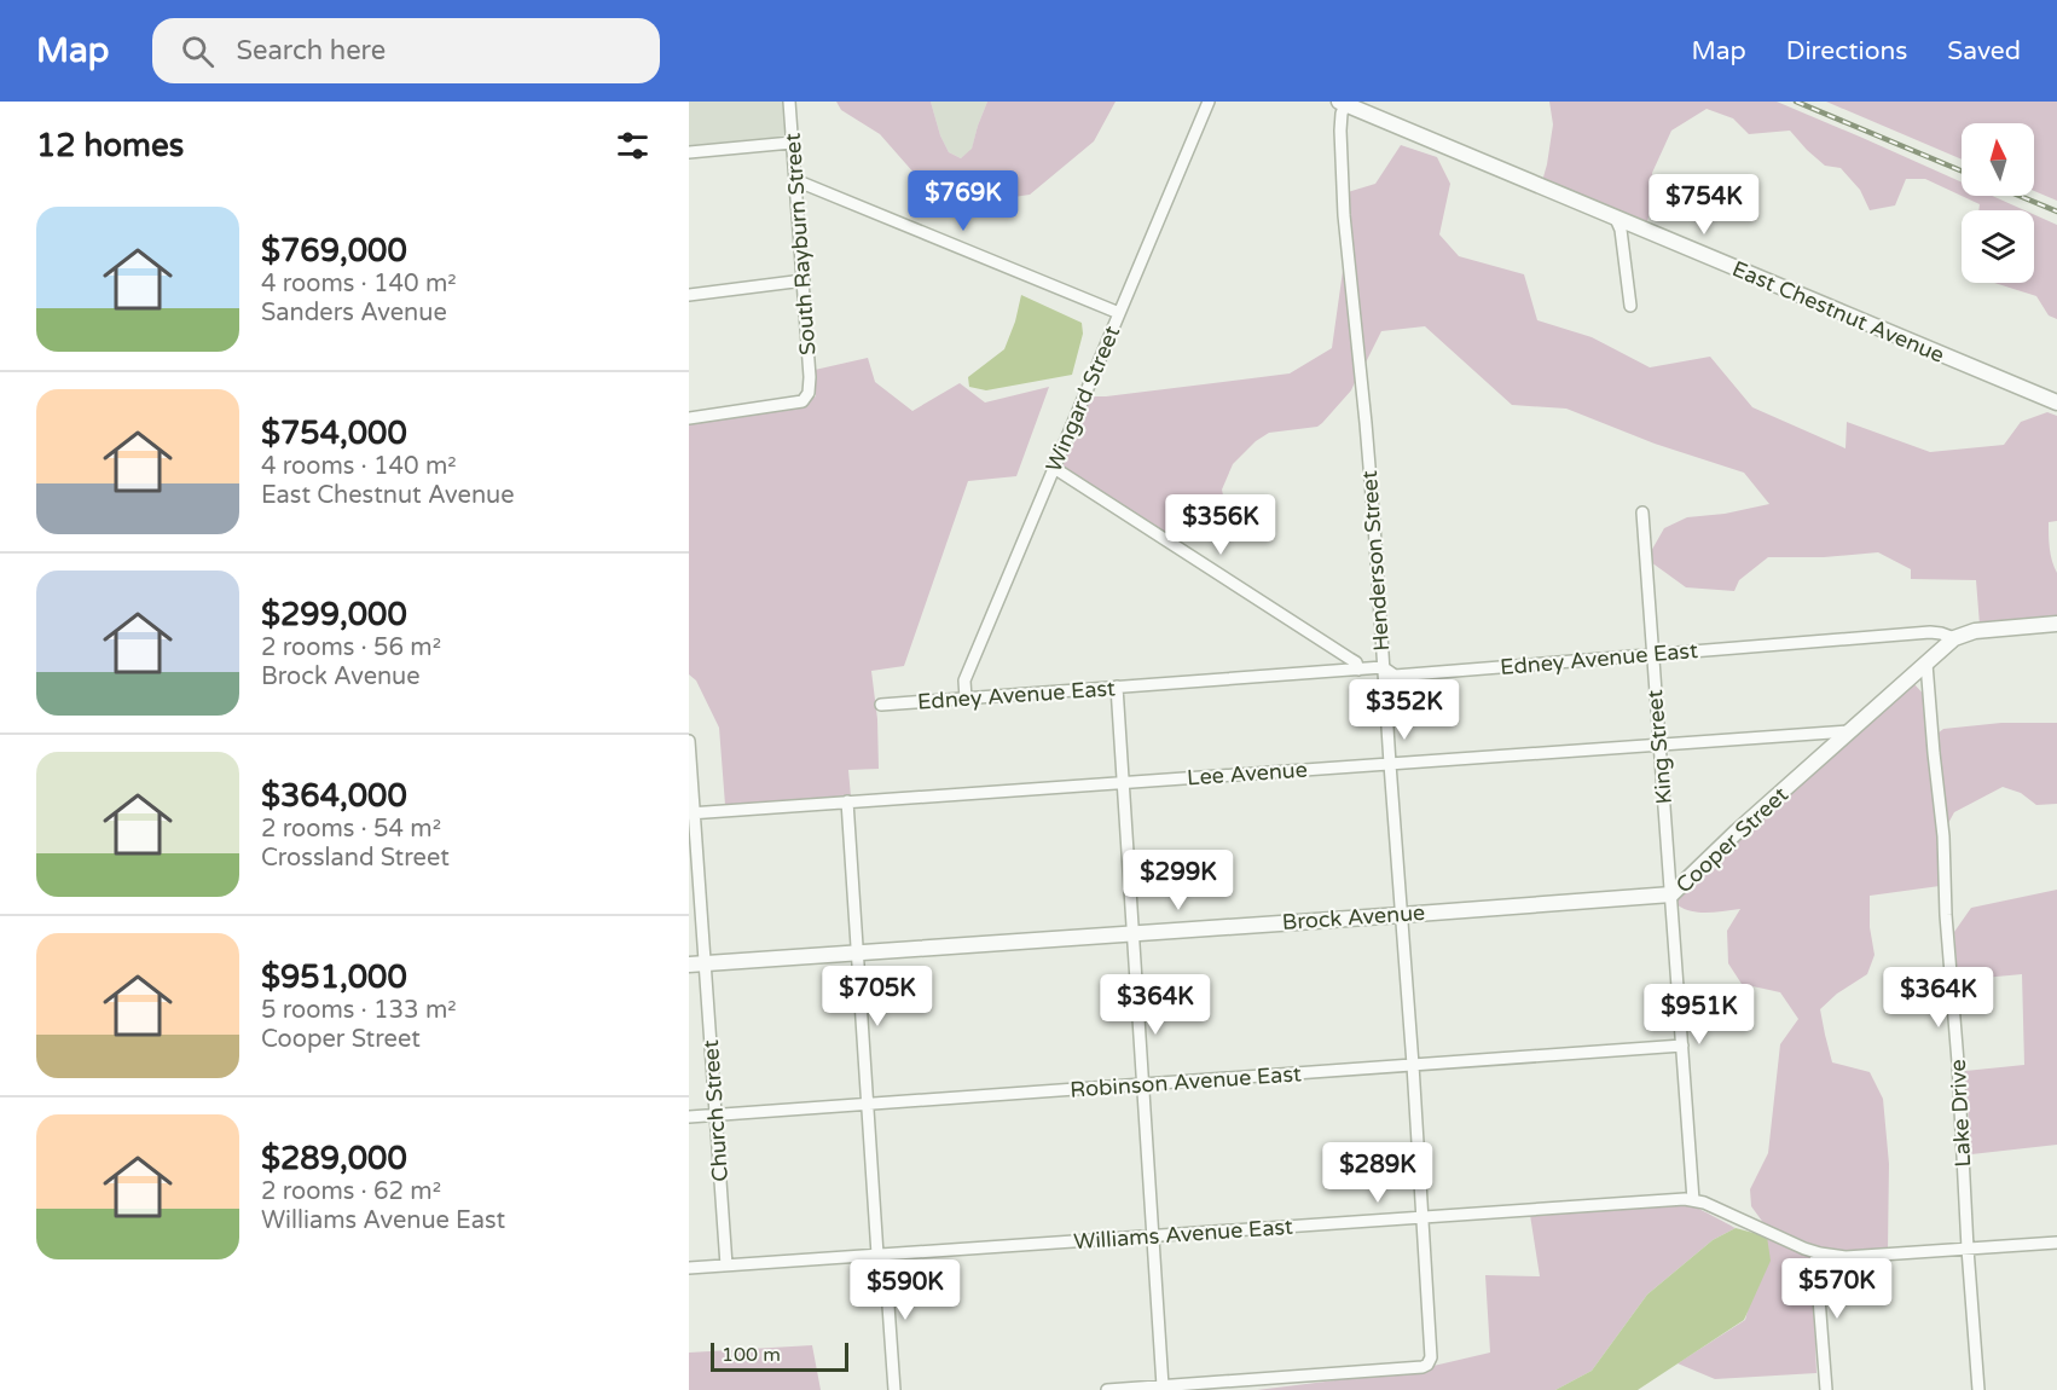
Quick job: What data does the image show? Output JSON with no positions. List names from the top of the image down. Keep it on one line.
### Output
{"streets":{"street":["South Rayburn Street","East Chestnut Avenue","Wingard Street","Henderson Street","Edney Avenue East","King Street","Lee Avenue","Cooper Street","Brock Avenue","Robinson Avenue East","Church Street","Lake Drive","Williams Avenue East"]},"crossings":[["East Chestnut Avenue","Henderson Street"],["Wingard Street","Edney Avenue East"],["Henderson Street","Edney Avenue East"],["Henderson Street","Lee Avenue"],["Henderson Street","Brock Avenue"],["Henderson Street","Robinson Avenue East"],["Henderson Street","Williams Avenue East"],["Edney Avenue East","King Street"],["Edney Avenue East","Cooper Street"],["King Street","Lee Avenue"],["King Street","Cooper Street"],["King Street","Brock Avenue"],["Lee Avenue","Cooper Street"],["Lee Avenue","Church Street"],["Cooper Street","Brock Avenue"],["Cooper Street","Robinson Avenue East"],["Cooper Street","Lake Drive"],["Cooper Street","Williams Avenue East"],["Brock Avenue","Church Street"],["Robinson Avenue East","Church Street"],["Church Street","Williams Avenue East"],["Lake Drive","Williams Avenue East"]],"scale_bar":"100 m","north":"top","page":{"header":"Map","search":"Search here","nav":["Map","Directions","Saved"],"heading":"12 homes","price":["$769K","$754K","$356K","$352K","$299K","$705K","$364K","$364K","$951K","$289K","$570K","$590K"],"list":[{"name":"$769,000","note":"4 rooms · 140 m² · Sanders Avenue"},{"name":"$754,000","note":"4 rooms · 140 m² · East Chestnut Avenue"},{"name":"$299,000","note":"2 rooms · 56 m² · Brock Avenue"},{"name":"$364,000","note":"2 rooms · 54 m² · Crossland Street"},{"name":"$951,000","note":"5 rooms · 133 m² · Cooper Street"},{"name":"$289,000","note":"2 rooms · 62 m² · Williams Avenue East"}],"scale":"100 m"}}
